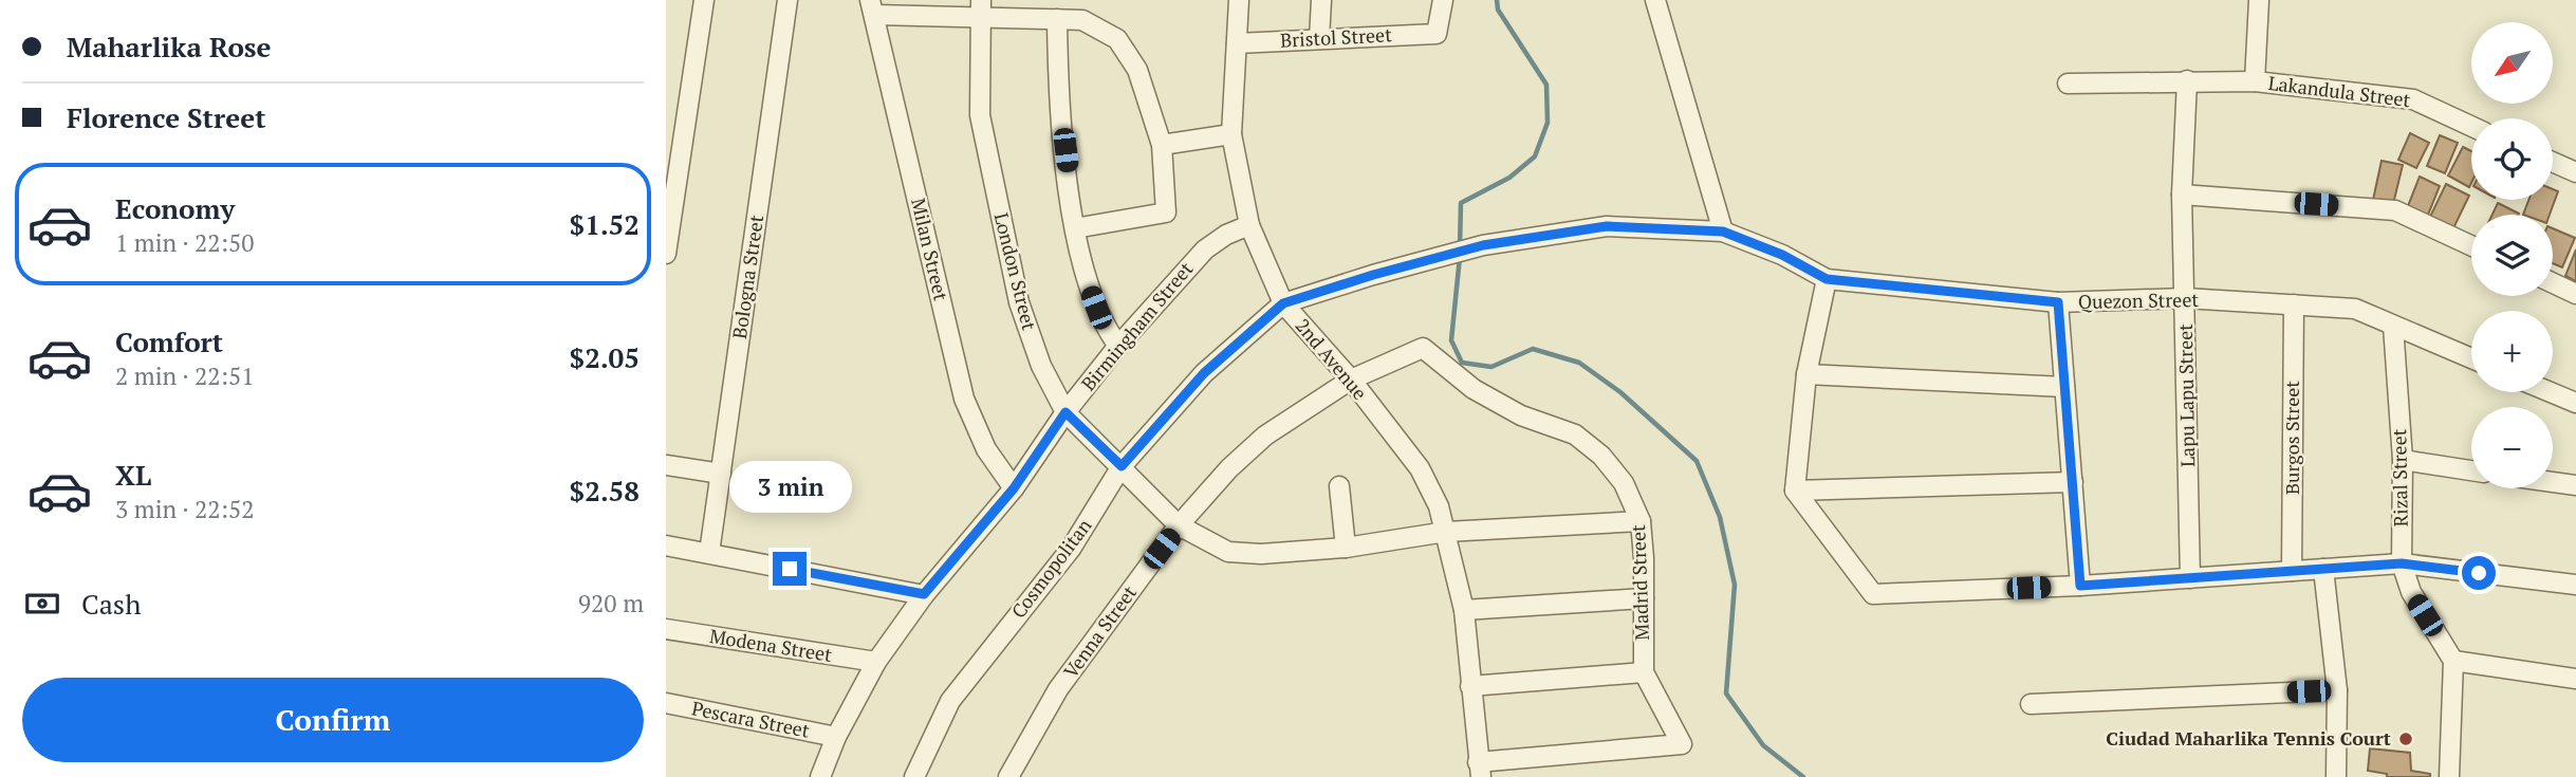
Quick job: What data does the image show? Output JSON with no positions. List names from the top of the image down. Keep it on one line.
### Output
{"streets":{"street":["Bristol Street","Lakandula Street","Milan Street","London Street","Bologna Street","Quezon Street","Birmingham Street","2nd Avenue","Lapu Lapu Street","Burgos Street","Rizal Street","Cosmopolitan","Madrid Street","Venna Street","Modena Street","Pescara Street"]},"crossings":[["Bristol Street","2nd Avenue"],["Lakandula Street","Lapu Lapu Street"],["Milan Street","Birmingham Street"],["London Street","Birmingham Street"],["London Street","2nd Avenue"],["London Street","Cosmopolitan"],["London Street","Madrid Street"],["London Street","Venna Street"],["Quezon Street","Lapu Lapu Street"],["Quezon Street","Burgos Street"],["Quezon Street","Rizal Street"],["Quezon Street","Cosmopolitan"],["Birmingham Street","2nd Avenue"],["Birmingham Street","Modena Street"],["Birmingham Street","Pescara Street"],["2nd Avenue","Cosmopolitan"],["2nd Avenue","Madrid Street"],["2nd Avenue","Venna Street"],["Madrid Street","Venna Street"]],"places":["Ciudad Maharlika Tennis Court"],"north":"bottom left","page":{"banner":["Maharlika Rose","Florence Street"],"map_buttons":["+","−"],"list":[{"name":"Economy","note":"1 min · 22:50","value":"$1.52"},{"name":"Comfort","note":"2 min · 22:51","value":"$2.05"},{"name":"XL","note":"3 min · 22:52","value":"$2.58"}],"bubble":"3 min","pay":["Cash","920 m"],"buttons":"Confirm"}}
